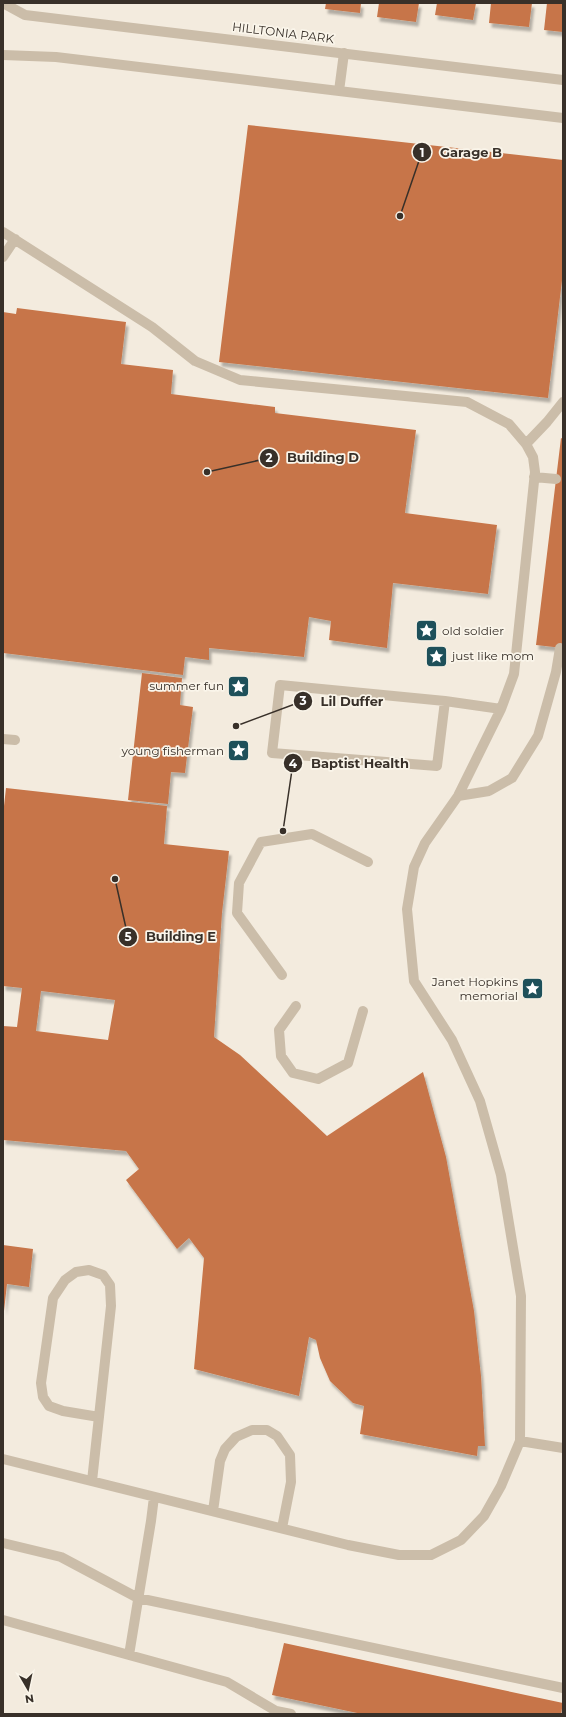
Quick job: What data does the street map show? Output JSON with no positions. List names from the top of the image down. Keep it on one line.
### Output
{"streets":{"street":["HILLTONIA PARK"]},"places":{"other":["Garage B","Building D","Lil Duffer","Baptist Health","Building E"],"place":["old soldier","just like mom","summer fun","young fisherman","Janet Hopkins memorial"]},"north":"bottom"}
